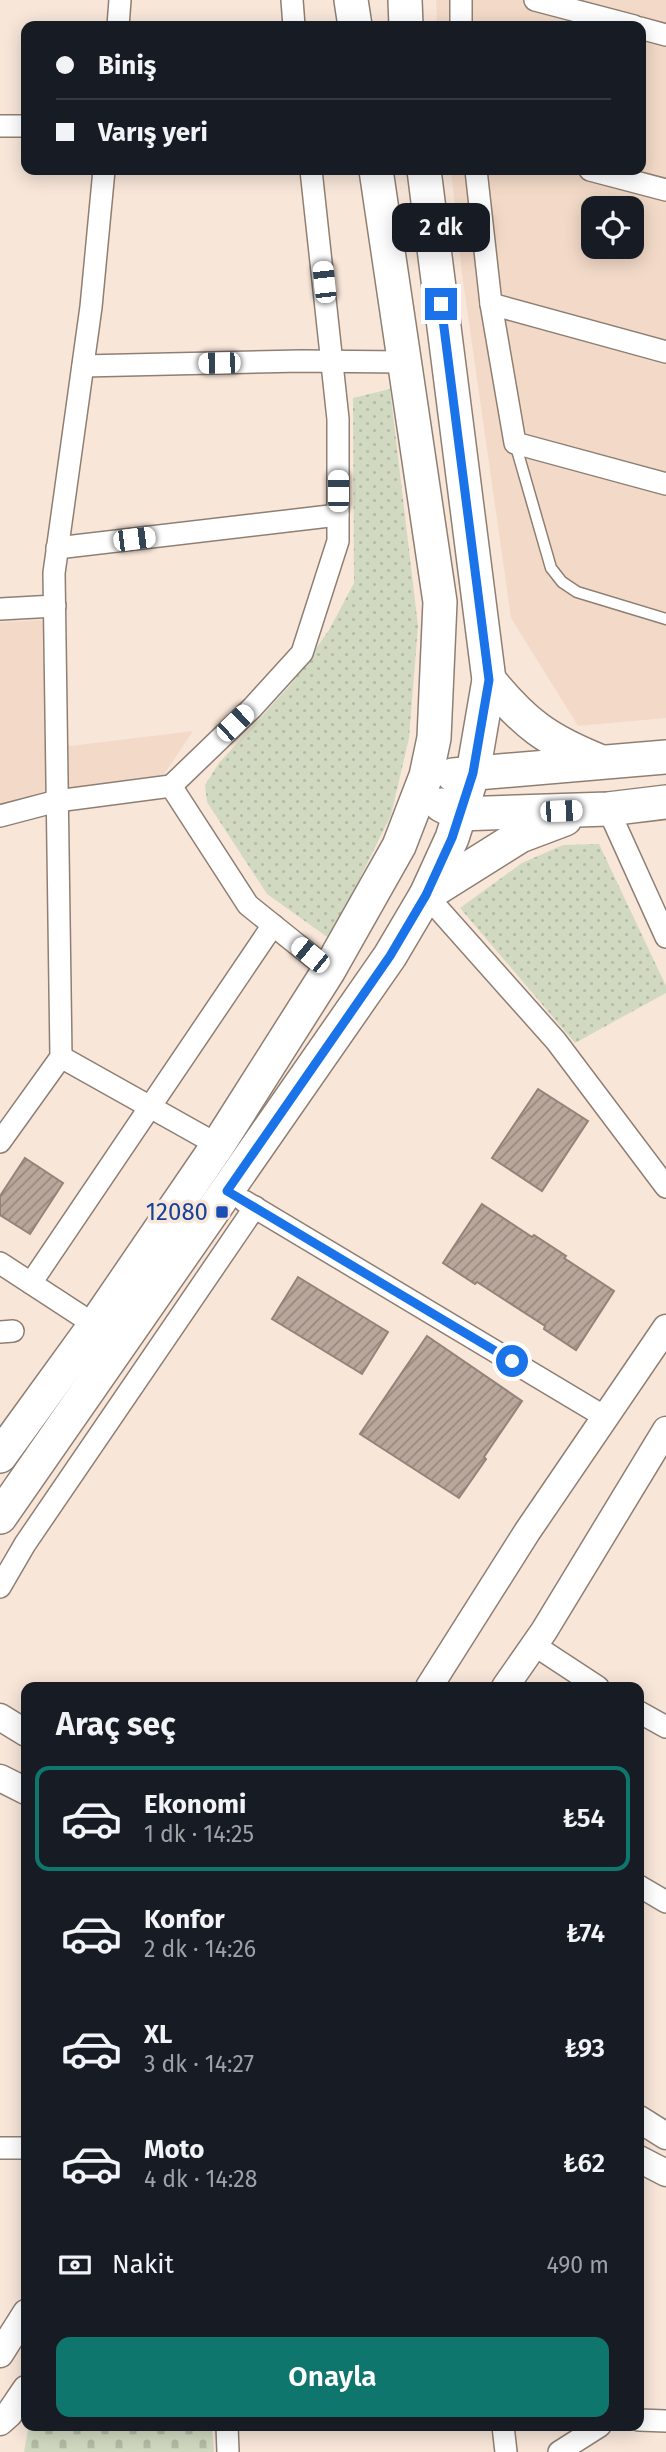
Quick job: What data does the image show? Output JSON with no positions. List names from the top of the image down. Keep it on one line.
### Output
{"places":{"transit":["12080"]},"page":{"banner":["Biniş","Varış yeri"],"bubble":"2 dk","heading":"Araç seç","list":[{"name":"Ekonomi","note":"1 dk · 14:25","value":"₺54"},{"name":"Konfor","note":"2 dk · 14:26","value":"₺74"},{"name":"XL","note":"3 dk · 14:27","value":"₺93"},{"name":"Moto","note":"4 dk · 14:28","value":"₺62"}],"pay":["Nakit","490 m"],"buttons":"Onayla"}}
